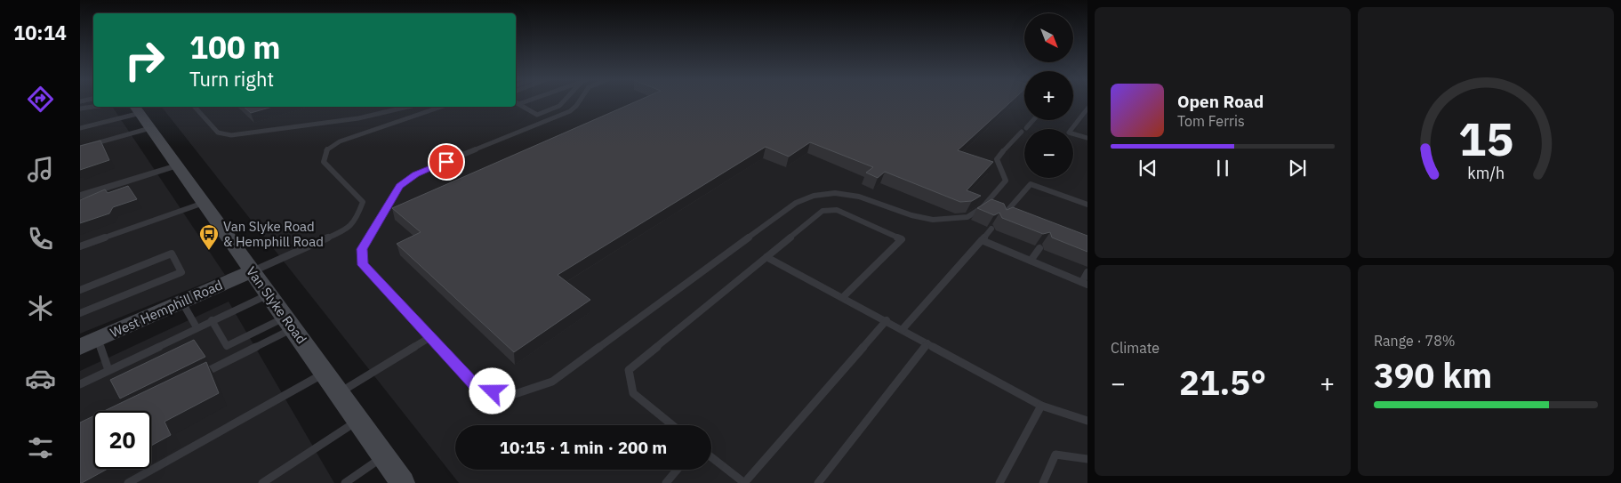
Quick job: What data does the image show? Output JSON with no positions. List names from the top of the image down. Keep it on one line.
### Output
{"streets":{"street":["Van Slyke Road","West Hemphill Road"]},"crossings":[["Van Slyke Road","West Hemphill Road"]],"places":{"bus stop":["Van Slyke Road & Hemphill Road"]},"north":"bottom right","page":{"tabs":"10:14","map_buttons":["+","−"],"turn":["100 m","Turn right"],"song":["Open Road","Tom Ferris"],"tile":["Climate",["Range · 78%","390 km"]],"heat":["−","21.5°","+"],"limit":"20","trip":"10:15 · 1 min · 200 m","gauge":["15","km/h"]}}
